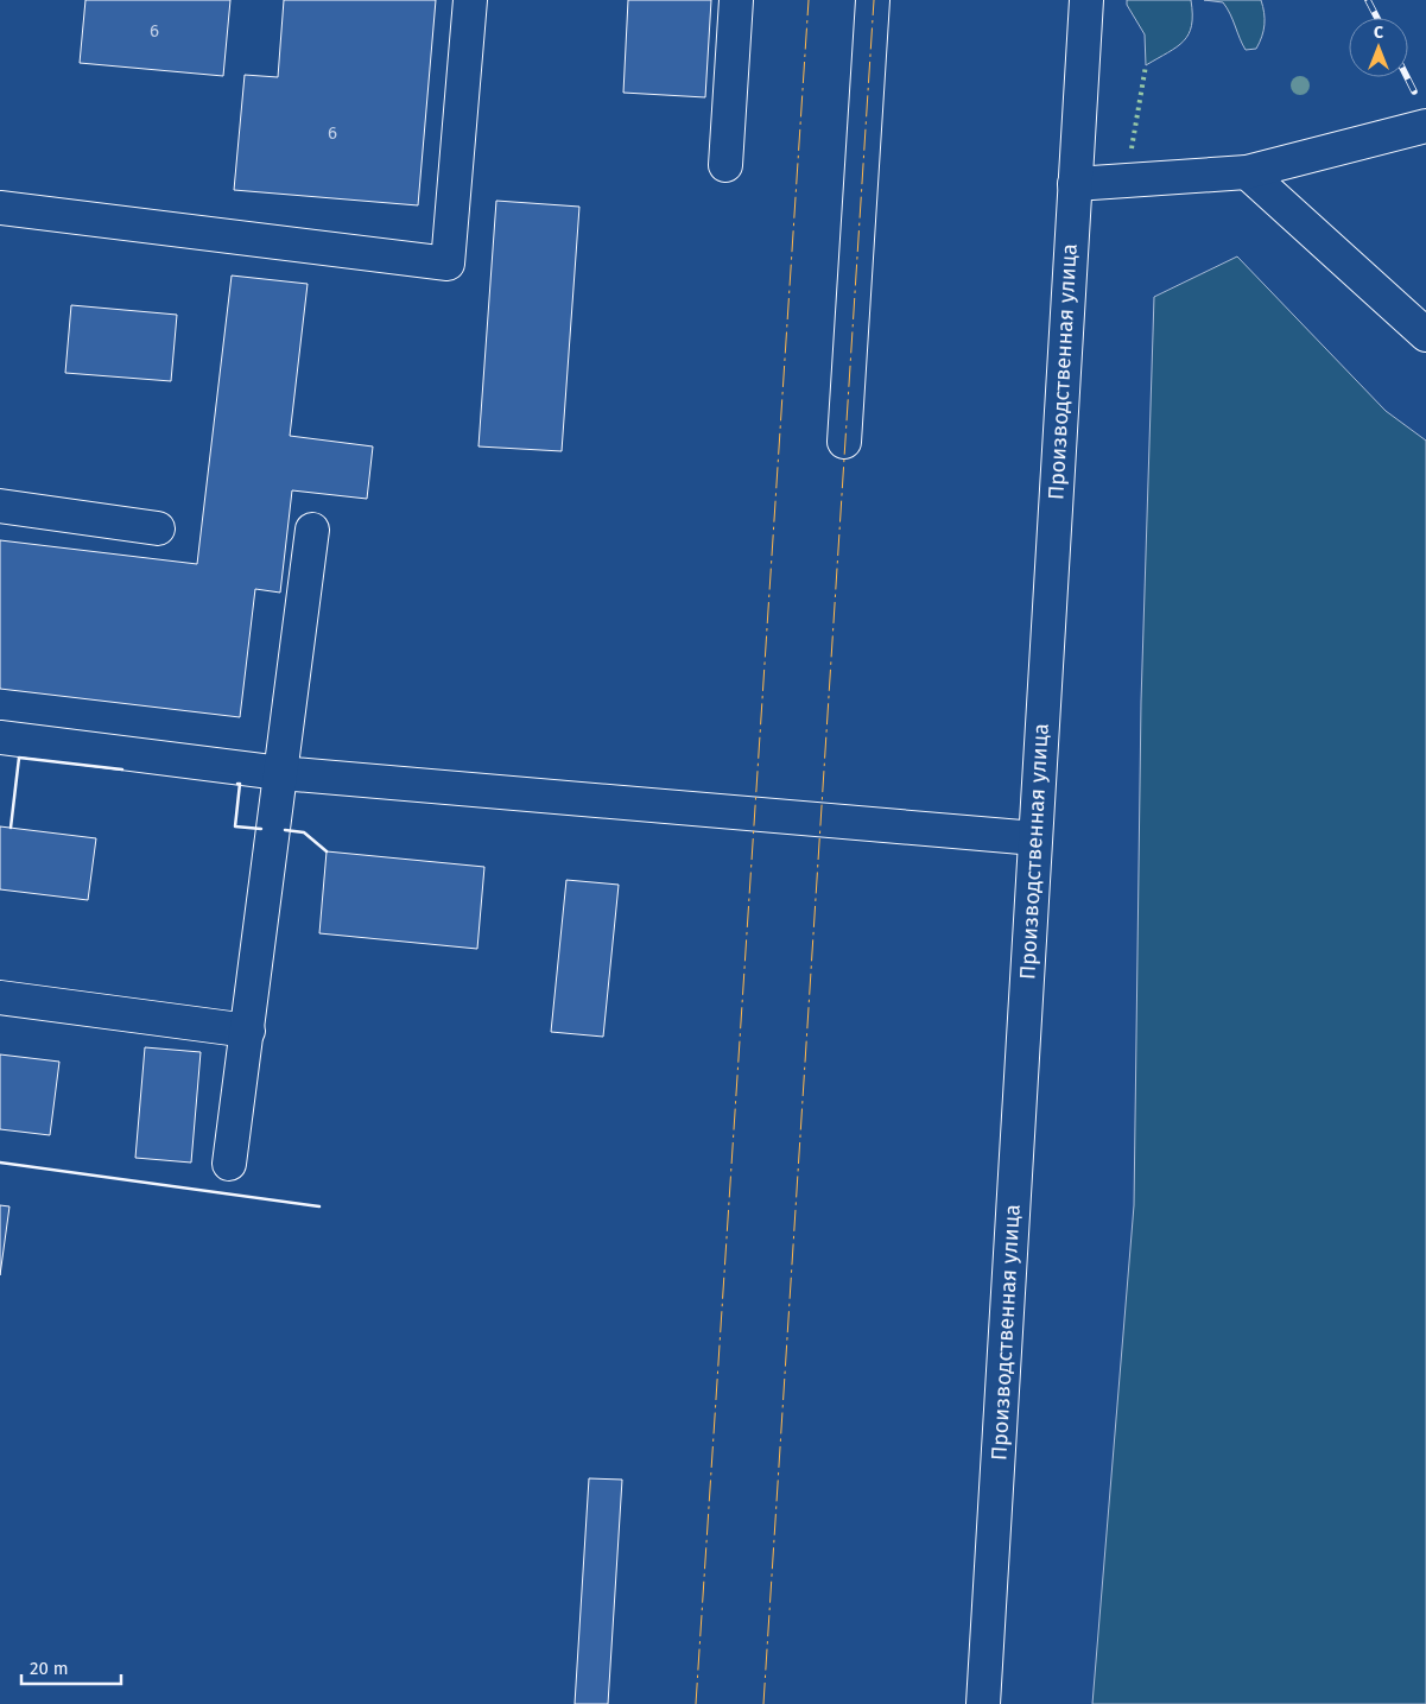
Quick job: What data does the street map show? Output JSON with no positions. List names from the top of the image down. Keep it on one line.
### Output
{"streets":{"main road":["Производственная улица"]},"house_numbers":["6","6"],"scale_bar":"20 m","north":"top"}
